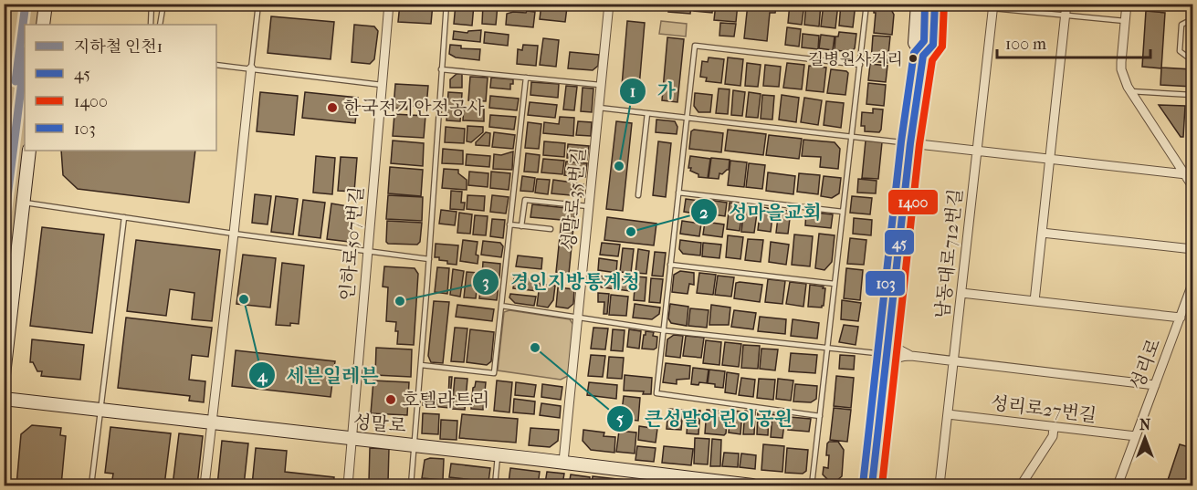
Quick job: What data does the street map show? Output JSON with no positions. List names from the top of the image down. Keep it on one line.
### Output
{"streets":{"main road":["성말로"],"street":["성말로35번길","인하로507번길","남동대로712번길","성리로","성리로27번길"]},"crossings":[["성말로35번길","성말로"],["인하로507번길","성말로"],["남동대로712번길","성리로27번길"],["성리로","성리로27번길"]],"places":["길병원사거리","한국전기안전공사","가","성마을교회","세븐일레븐","경인지방통계청","큰성말어린이공원","호텔라트리"],"lines":["metro line 인천1","transit line 45","transit line 1400","transit line 103"],"legend":["지하철 인천1","45","1400","103"],"scale_bar":"100 m","north":"top"}
